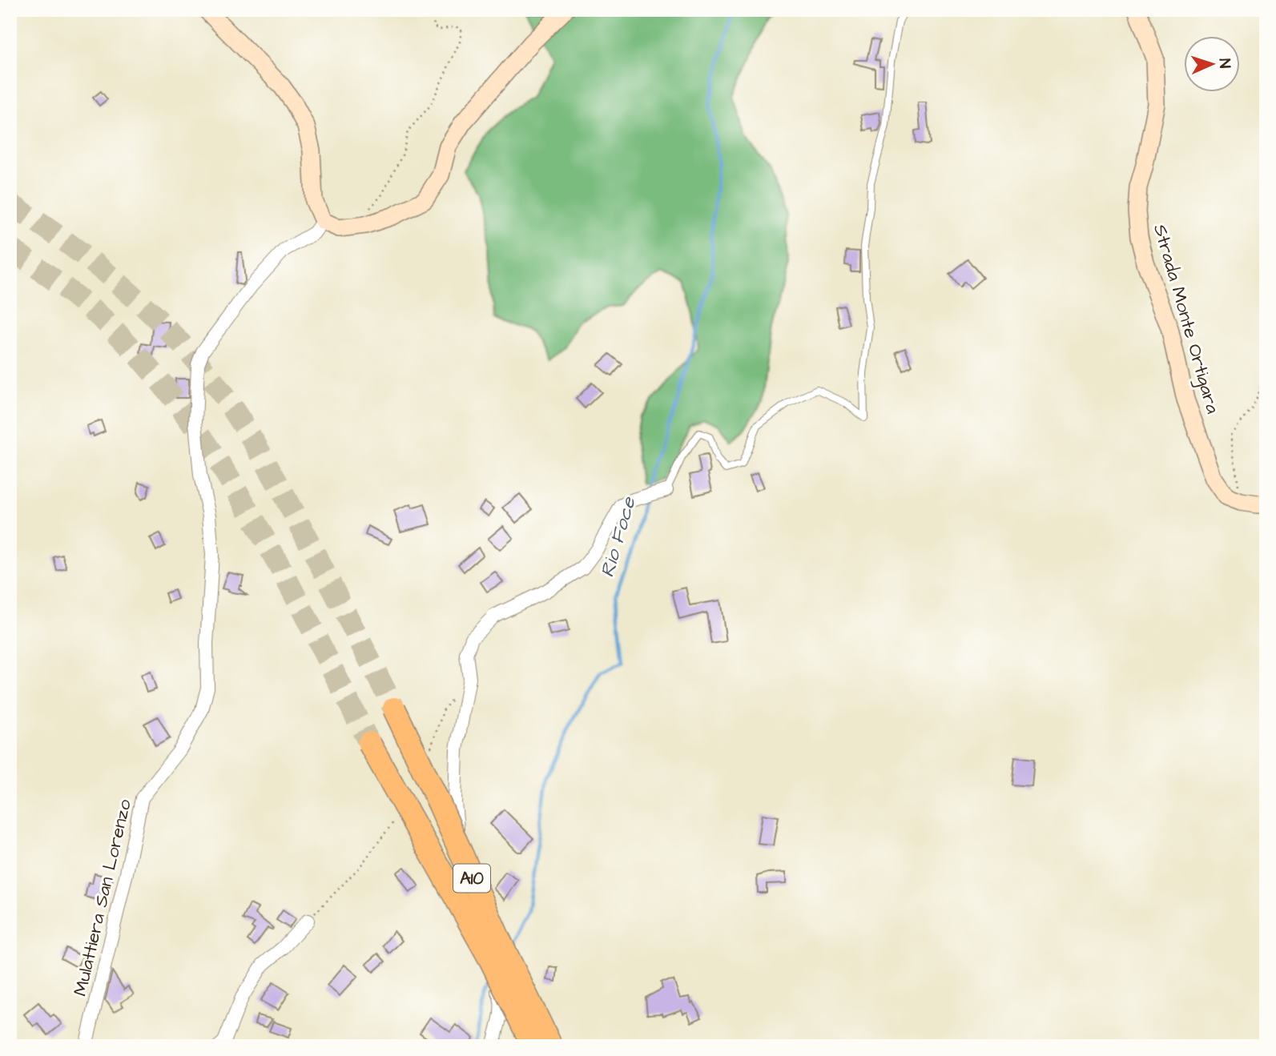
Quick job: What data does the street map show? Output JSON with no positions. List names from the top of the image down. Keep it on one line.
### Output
{"streets":{"highway":["A10"],"main road":["Strada Monte Ortigara"],"street":["Mulattiera San Lorenzo"]},"water":["Rio Foce"],"north":"right"}
